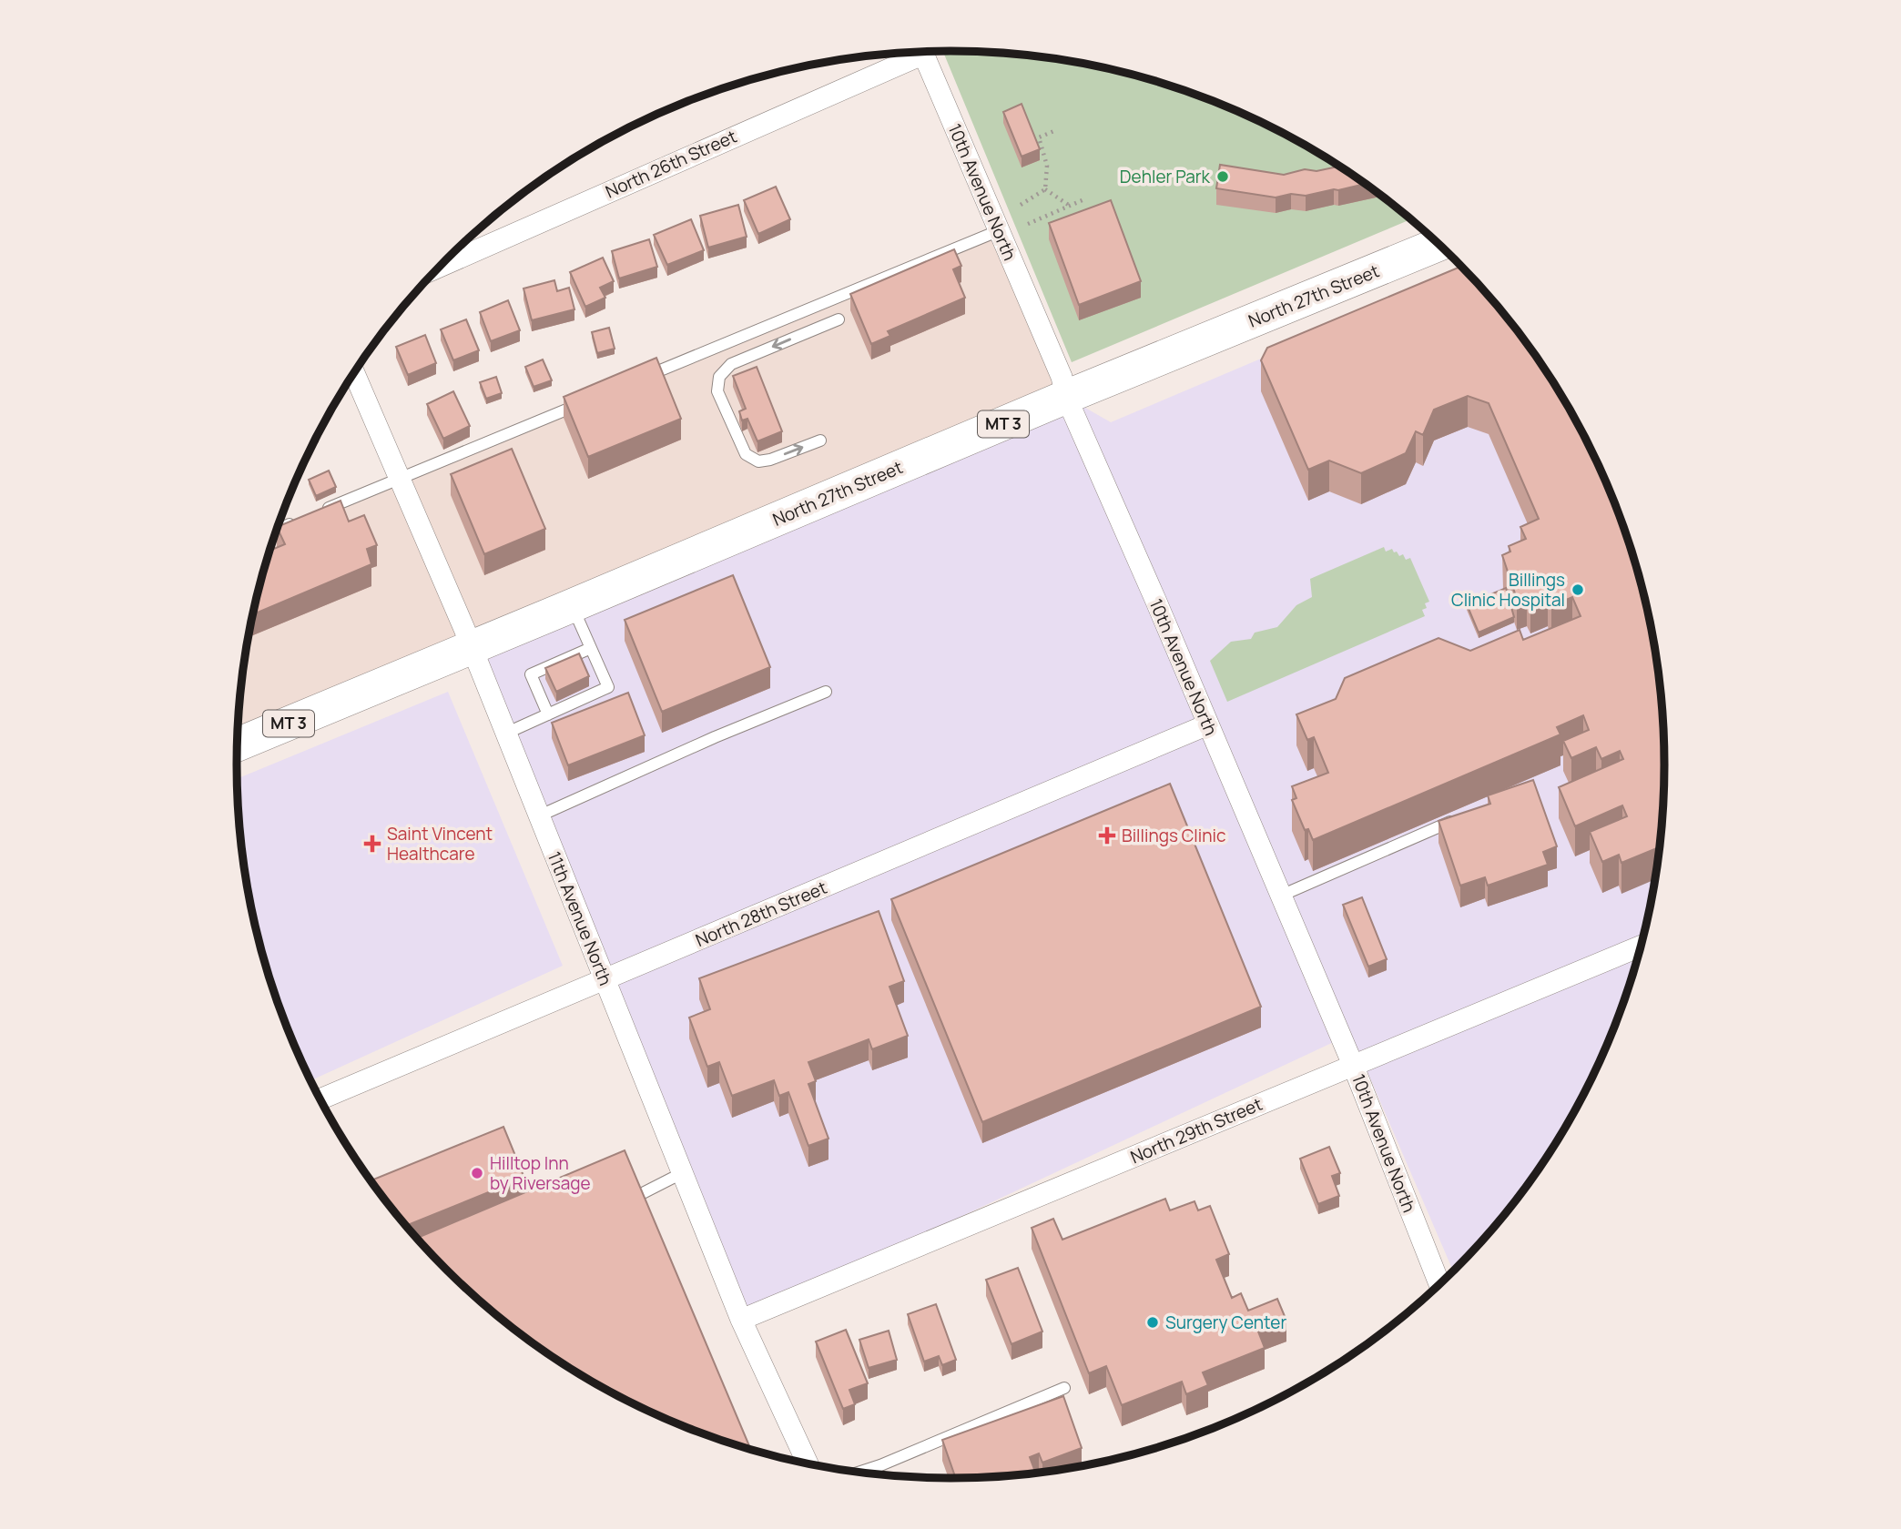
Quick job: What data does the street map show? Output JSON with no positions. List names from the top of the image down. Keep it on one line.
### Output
{"streets":{"main road":["North 27th Street","MT 3"],"street":["North 26th Street","10th Avenue North","North 28th Street","11th Avenue North","North 29th Street"]},"crossings":[["10th Avenue North","North 27th Street"],["10th Avenue North","North 28th Street"],["10th Avenue North","North 29th Street"],["North 27th Street","11th Avenue North"],["North 28th Street","11th Avenue North"],["11th Avenue North","North 29th Street"]],"places":{"other":["Dehler Park","Billings Clinic Hospital","Hilltop Inn by Riversage","Surgery Center"],"health":["Billings Clinic","Saint Vincent Healthcare"]}}
